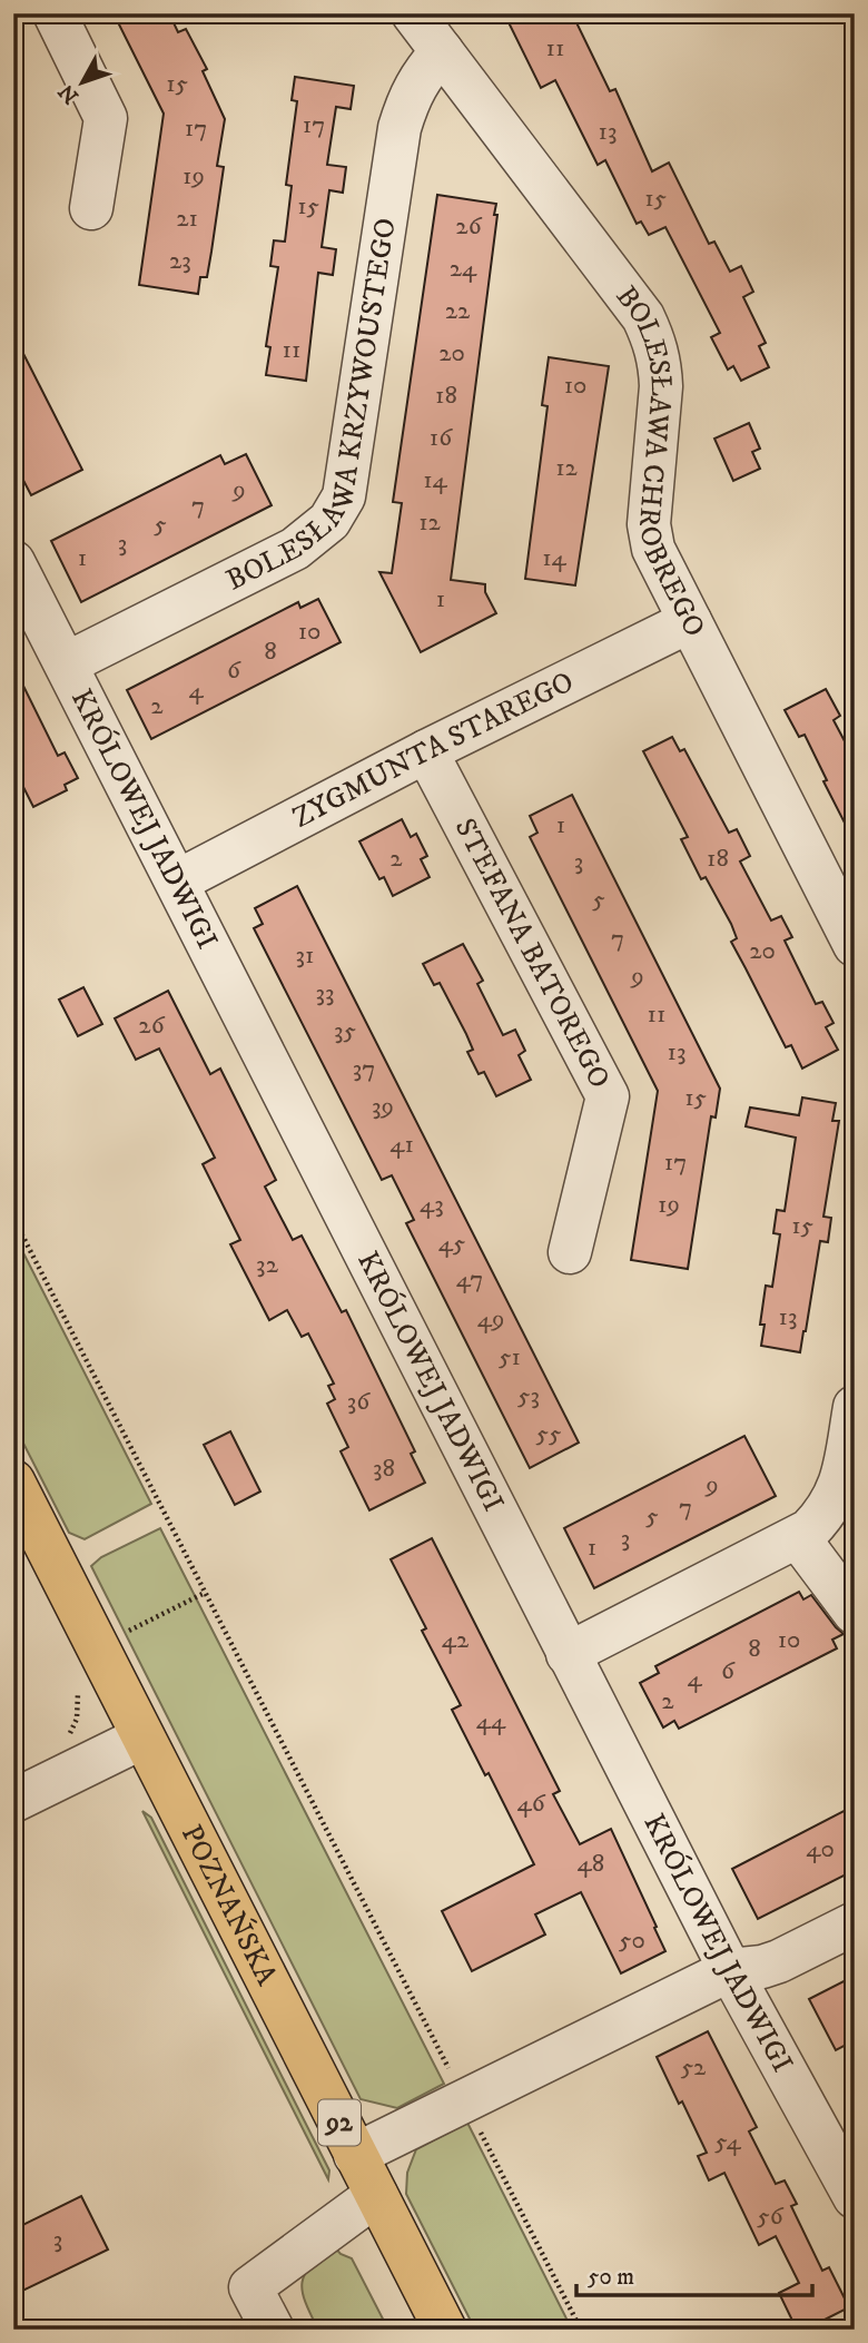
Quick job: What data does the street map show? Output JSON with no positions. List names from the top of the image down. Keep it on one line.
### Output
{"streets":{"main road":["POZNAŃSKA","92"],"street":["BOLESŁAWA KRZYWOUSTEGO","BOLESŁAWA CHROBREGO","ZYGMUNTA STAREGO","KRÓLOWEJ JADWIGI","STEFANA BATOREGO"]},"crossings":[["BOLESŁAWA KRZYWOUSTEGO","BOLESŁAWA CHROBREGO"],["BOLESŁAWA KRZYWOUSTEGO","KRÓLOWEJ JADWIGI"],["BOLESŁAWA CHROBREGO","ZYGMUNTA STAREGO"],["ZYGMUNTA STAREGO","KRÓLOWEJ JADWIGI"],["ZYGMUNTA STAREGO","STEFANA BATOREGO"]],"house_numbers":["11","15","17","17","13","19","15","15","21","26","23","24","22","11","20","10","18","16","12","14","9","7","12","5","3","1","14","1","10","8","6","4","2","1","2","18","3","5","7","20","31","9","33","11","26","35","13","37","15","39","41","17","43","19","15","45","32","47","13","49","51","53","36","55","38","9","7","5","3","1","42","10","8","6","4","2","44","46","40","48","50","52","54","56","3"],"scale_bar":"50 m","north":"bottom left"}
